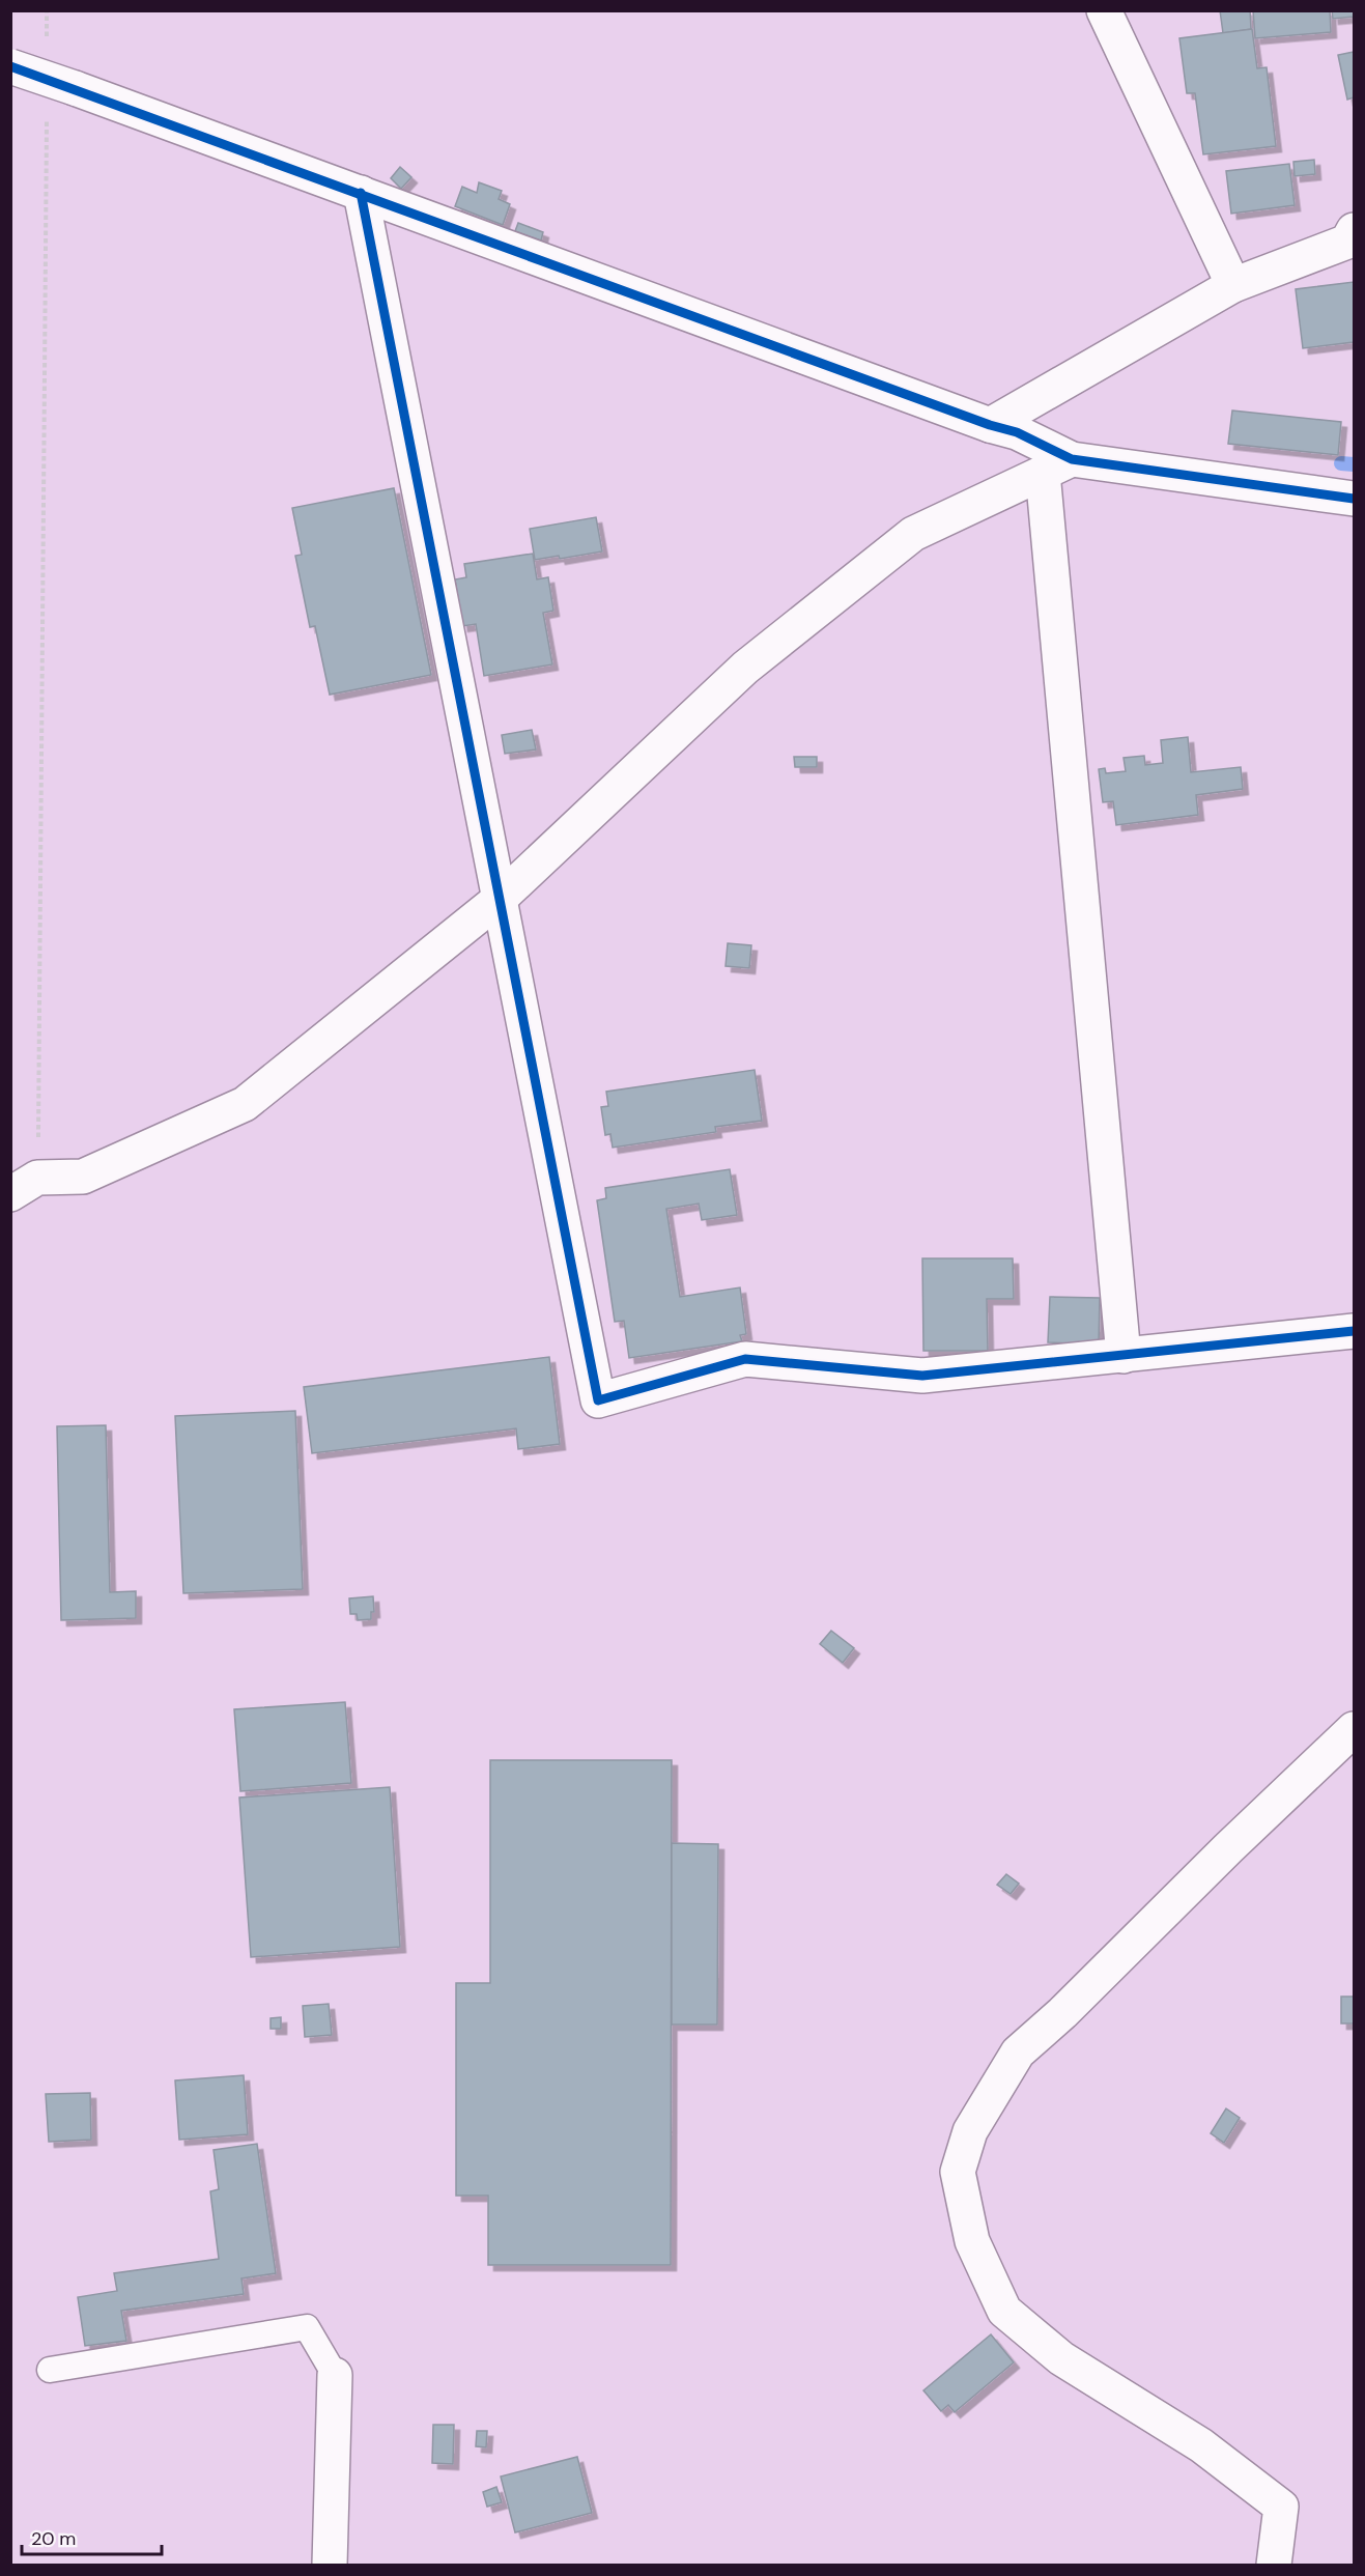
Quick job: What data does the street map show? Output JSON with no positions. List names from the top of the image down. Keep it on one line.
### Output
{"scale_bar":"20 m"}
